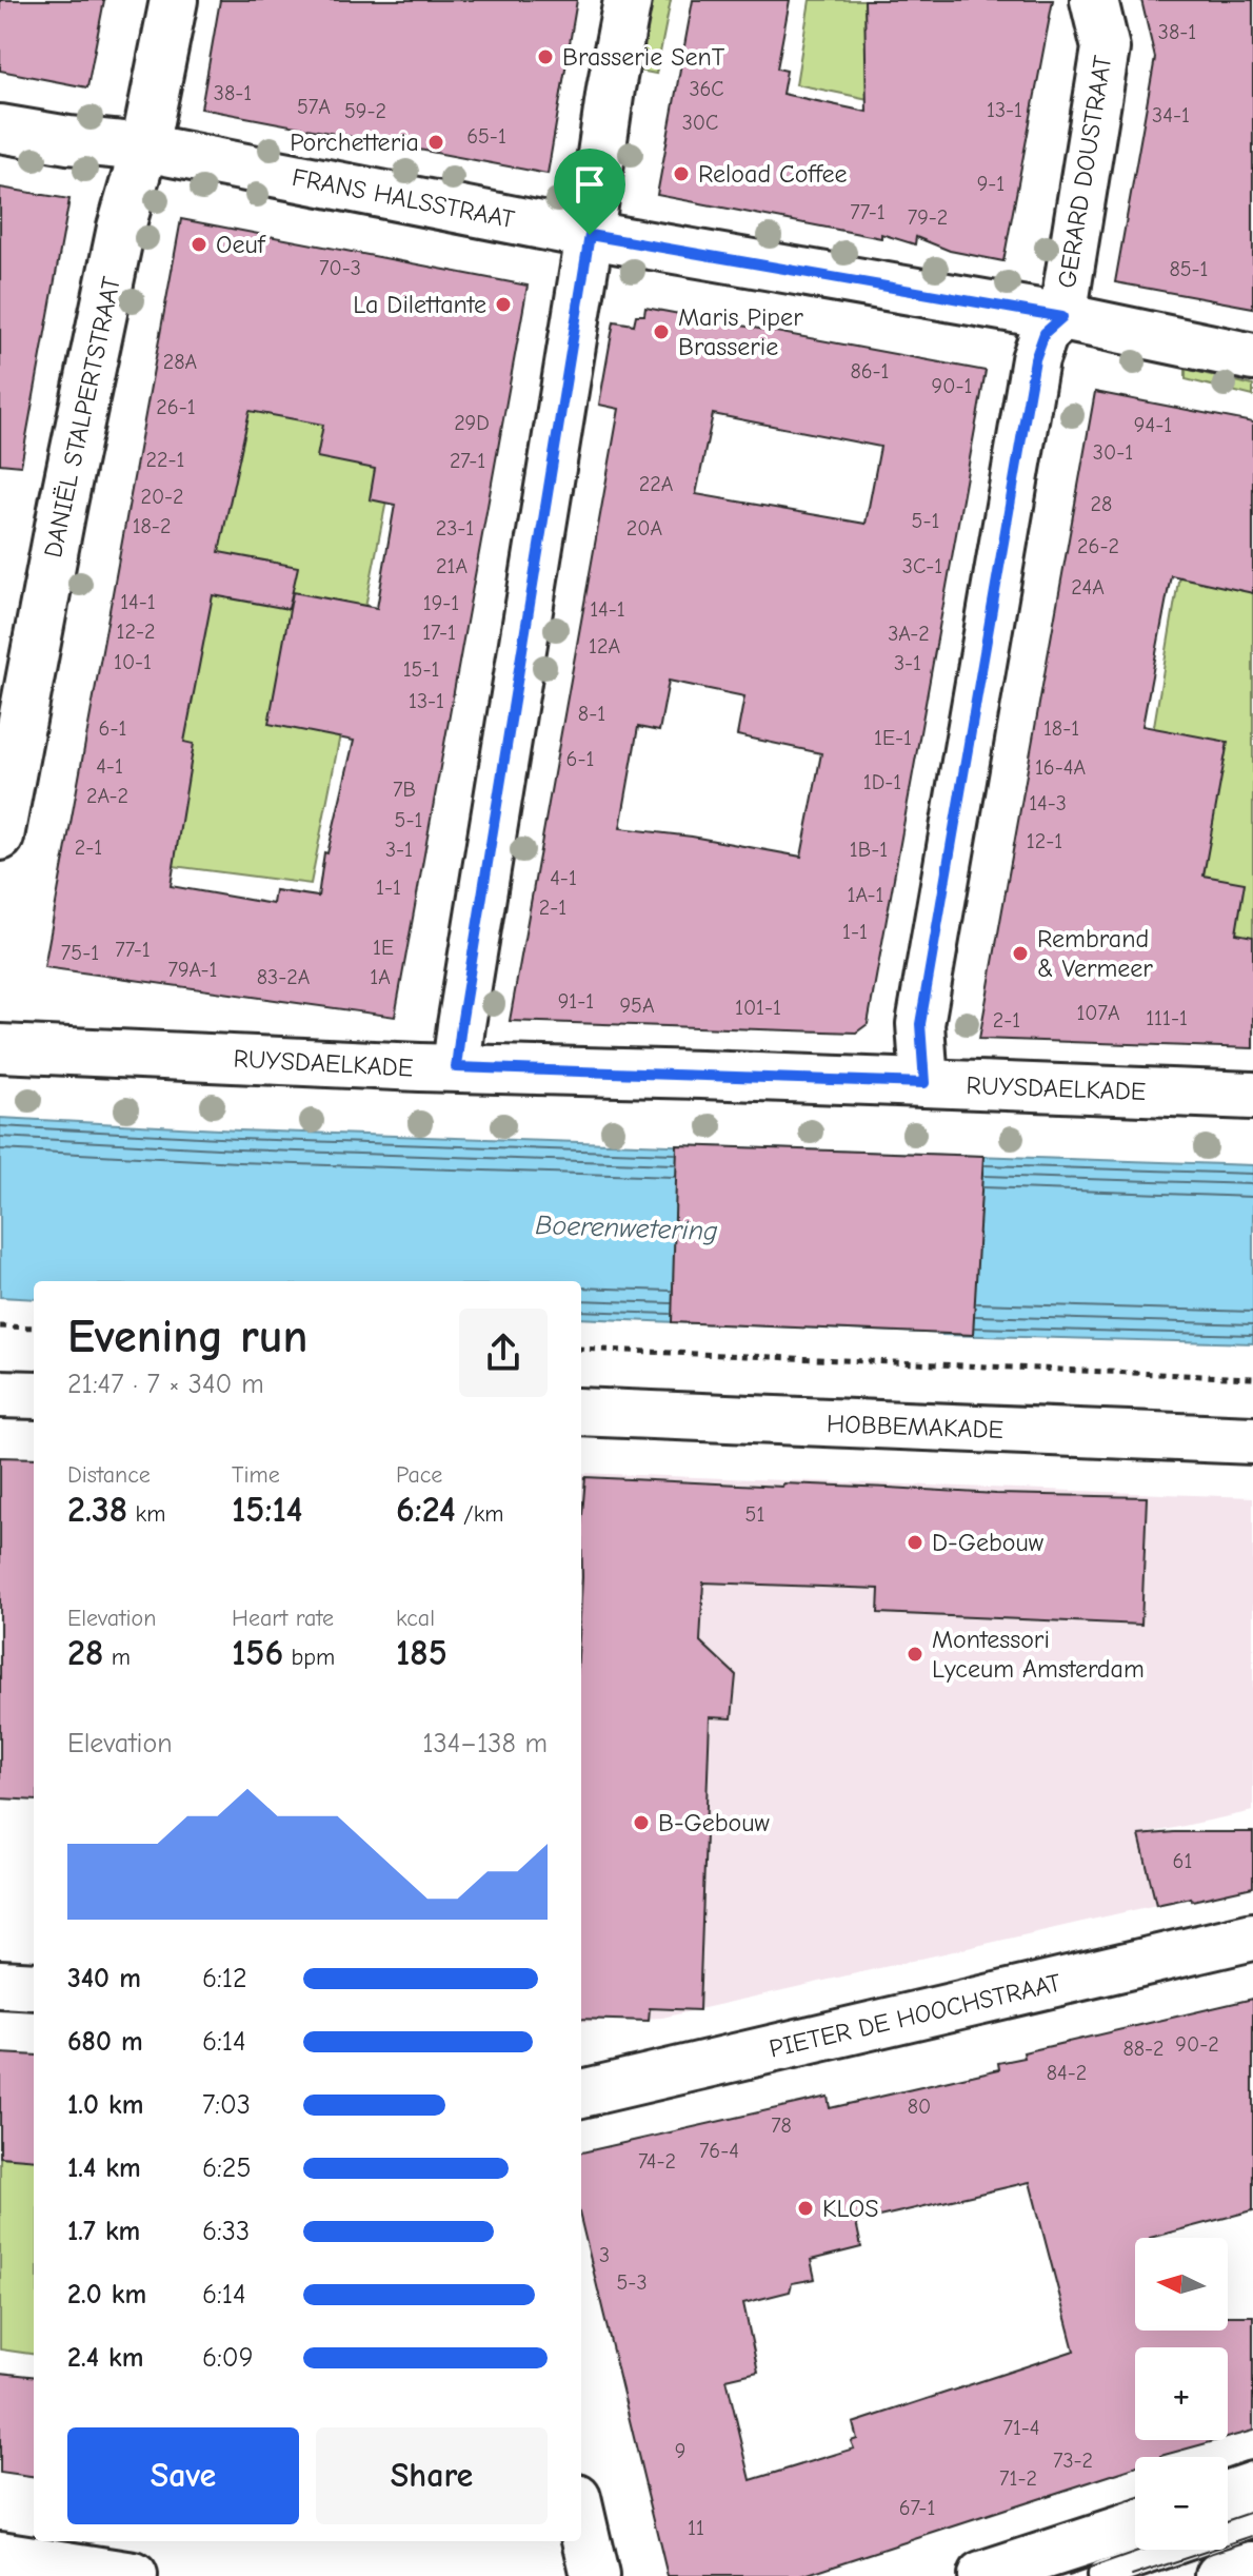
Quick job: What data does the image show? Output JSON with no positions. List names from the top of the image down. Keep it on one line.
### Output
{"streets":{"street":["GERARD DOUSTRAAT","FRANS HALSSTRAAT","DANIËL STALPERTSTRAAT","RUYSDAELKADE","HOBBEMAKADE","PIETER DE HOOCHSTRAAT"]},"crossings":[["GERARD DOUSTRAAT","FRANS HALSSTRAAT"],["GERARD DOUSTRAAT","RUYSDAELKADE"],["FRANS HALSSTRAAT","DANIËL STALPERTSTRAAT"]],"water":["Boerenwetering"],"places":["Brasserie SenT","Porchetteria","Reload Coffee","Oeuf","La Dilettante","Maris Piper Brasserie","Rembrand & Vermeer","D-Gebouw","Montessori Lyceum Amsterdam","B-Gebouw","KLOS"],"house_numbers":["38-1","36C","38-1","57A","13-1","59-2","34-1","30C","65-1","9-1","77-1","79-2","70-3","85-1","28A","86-1","90-1","26-1","29D","94-1","30-1","22-1","27-1","22A","20-2","28","5-1","18-2","23-1","20A","26-2","21A","3C-1","24A","14-1","19-1","14-1","12-2","17-1","3A-2","12A","10-1","3-1","15-1","13-1","8-1","6-1","18-1","1E-1","6-1","4-1","16-4A","1D-1","7B","2A-2","14-3","5-1","12-1","2-1","3-1","1B-1","4-1","1-1","1A-1","2-1","1-1","1E","77-1","75-1","79A-1","83-2A","1A","91-1","95A","101-1","107A","111-1","2-1","51","61","90-2","88-2","84-2","80","78","76-4","74-2","3","5-3","71-4","9","73-2","71-2","67-1","11"],"north":"left","page":{"heading":["Evening run","21:47 · 7 × 340 m"],"stats":[["Distance","2.38 km"],["Time","15:14"],["Pace","6:24 /km"],["Elevation","28 m"],["Heart rate","156 bpm"],["kcal","185"]],"chart":["Elevation","134–138 m"],"list":[{"name":"340 m","note":"6:12"},{"name":"680 m","note":"6:14"},{"name":"1.0 km","note":"7:03"},{"name":"1.4 km","note":"6:25"},{"name":"1.7 km","note":"6:33"},{"name":"2.0 km","note":"6:14"},{"name":"2.4 km","note":"6:09"}],"map_buttons":["+","−"],"buttons":["Save","Share"]}}
